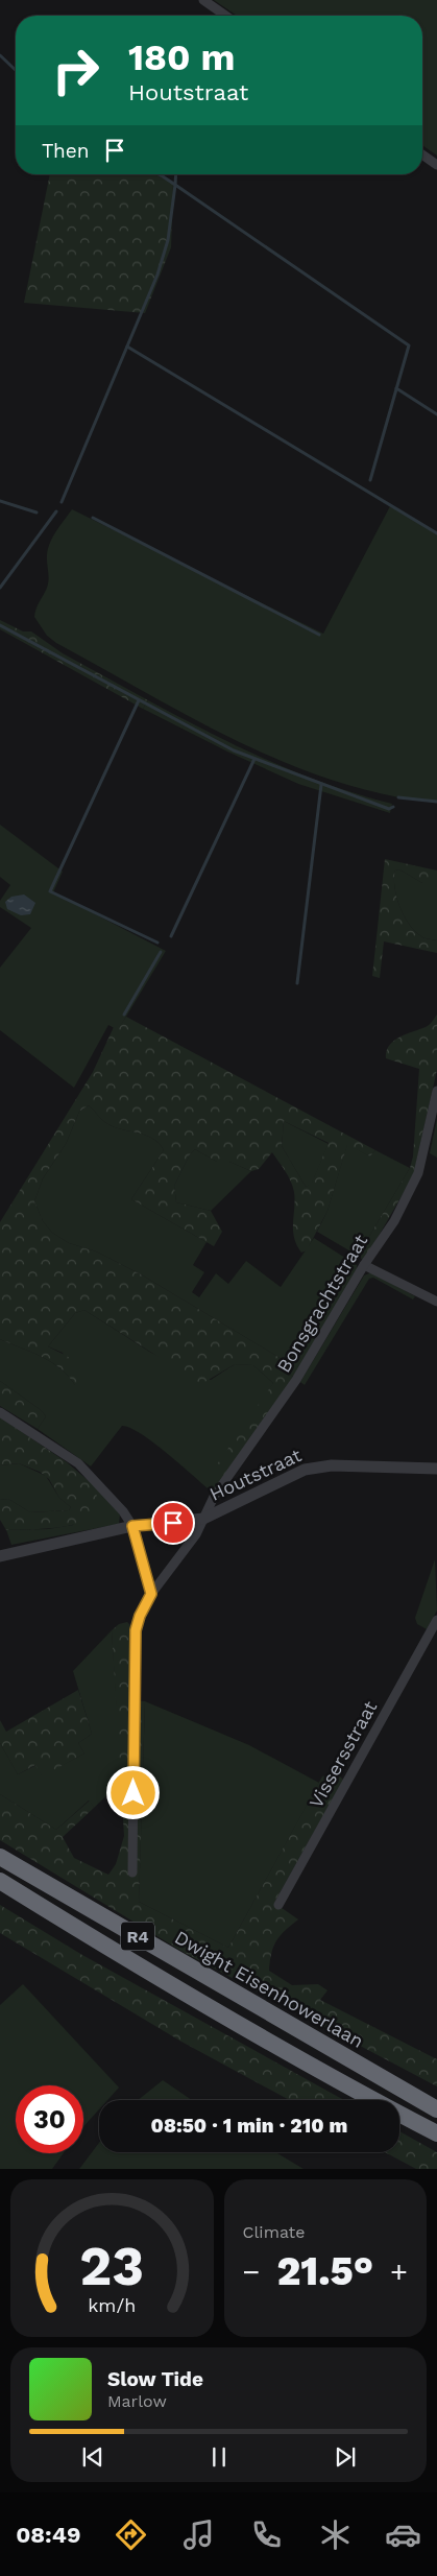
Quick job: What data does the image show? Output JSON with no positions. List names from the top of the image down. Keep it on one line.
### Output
{"streets":{"highway":["R4","Dwight Eisenhowerlaan"],"street":["Bonsgrachtstraat","Houtstraat","Vissersstraat"]},"crossings":[["Bonsgrachtstraat","Houtstraat"]],"page":{"turn":["180 m","Houtstraat"],"then":"Then","limit":"30","trip":"08:50 · 1 min · 210 m","tile":"Climate","heat":["−","21.5°","+"],"song":["Slow Tide","Marlow"],"tabs":"08:49","gauge":["23","km/h"]}}
